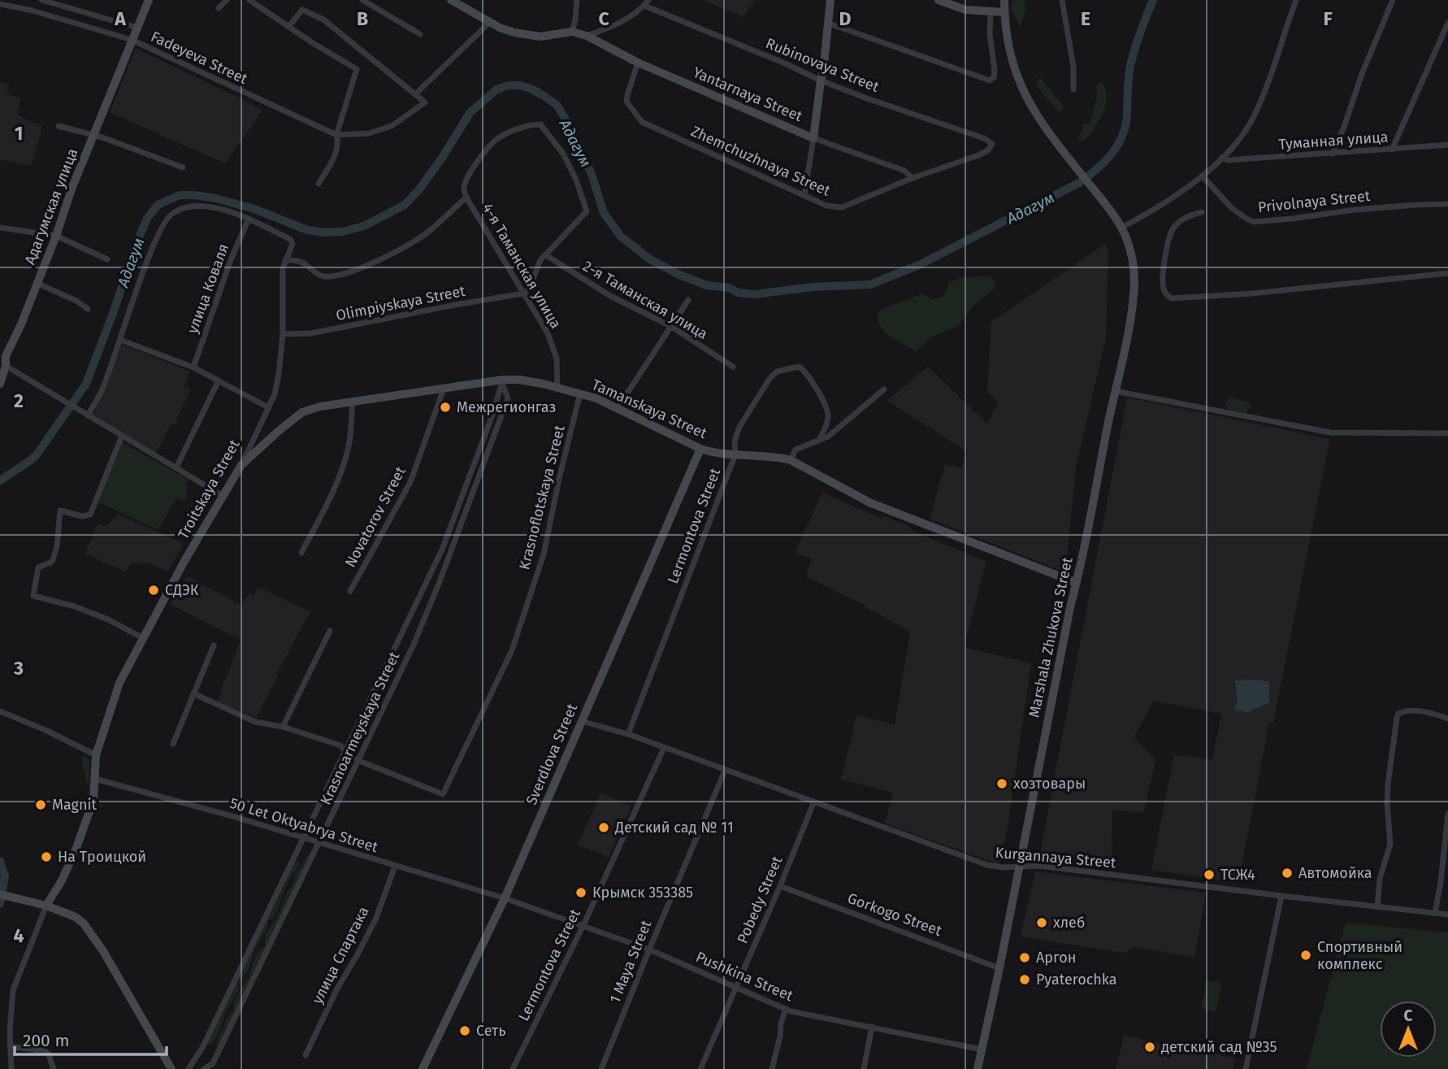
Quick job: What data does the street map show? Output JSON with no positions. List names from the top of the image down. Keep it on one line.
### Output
{"streets":{"main road":["Yantarnaya Street","Адагумская улица","Tamanskaya Street","Troitskaya Street","Marshala Zhukova Street","Sverdlova Street"],"street":["Fadeyeva Street","Rubinovaya Street","Туманная улица","Zhemchuzhnaya Street","Privolnaya Street","4-я Таманская улица","улица Коваля","2-я Таманская улица","Olimpiyskaya Street","Krasnoflotskaya Street","Novatorov Street","Lermontova Street","Krasnoarmeyskaya Street","50 Let Oktyabrya Street","Kurgannaya Street","Pobedy Street","Gorkogo Street","улица Спартака","1 Maya Street","Pushkina Street"]},"crossings":[["Fadeyeva Street","Адагумская улица"],["Rubinovaya Street","Zhemchuzhnaya Street"],["Yantarnaya Street","Zhemchuzhnaya Street"],["4-я Таманская улица","Olimpiyskaya Street"],["4-я Таманская улица","Tamanskaya Street"],["4-я Таманская улица","Troitskaya Street"],["улица Коваля","Troitskaya Street"],["Olimpiyskaya Street","Troitskaya Street"],["Tamanskaya Street","Troitskaya Street"],["Tamanskaya Street","Krasnoflotskaya Street"],["Tamanskaya Street","Novatorov Street"],["Tamanskaya Street","Lermontova Street"],["Tamanskaya Street","Marshala Zhukova Street"],["Tamanskaya Street","Krasnoarmeyskaya Street"],["Tamanskaya Street","Sverdlova Street"],["Troitskaya Street","50 Let Oktyabrya Street"],["Krasnoflotskaya Street","Krasnoarmeyskaya Street"],["Lermontova Street","Kurgannaya Street"],["Lermontova Street","Pushkina Street"],["Marshala Zhukova Street","Kurgannaya Street"],["Marshala Zhukova Street","Gorkogo Street"],["Marshala Zhukova Street","Pushkina Street"],["Krasnoarmeyskaya Street","50 Let Oktyabrya Street"],["Sverdlova Street","50 Let Oktyabrya Street"],["Sverdlova Street","Kurgannaya Street"],["Sverdlova Street","Pushkina Street"],["50 Let Oktyabrya Street","улица Спартака"],["50 Let Oktyabrya Street","Pushkina Street"],["Kurgannaya Street","Pobedy Street"],["Kurgannaya Street","1 Maya Street"],["Pobedy Street","Gorkogo Street"],["Pobedy Street","Pushkina Street"],["1 Maya Street","Pushkina Street"]],"water":["Адагум"],"places":["Межрегионгаз","СДЭК","хозтовары","Magnit","Детский сад № 11","На Троицкой","Автомойка","ТСЖ4","Крымск 353385","хлеб","Спортивный комплекс","Аргон","Pyaterochka","Сеть","детский сад №35"],"scale_bar":"200 m","north":"top","grid":{"columns":["A","B","C","D","E","F"],"rows":["1","2","3","4"]}}
